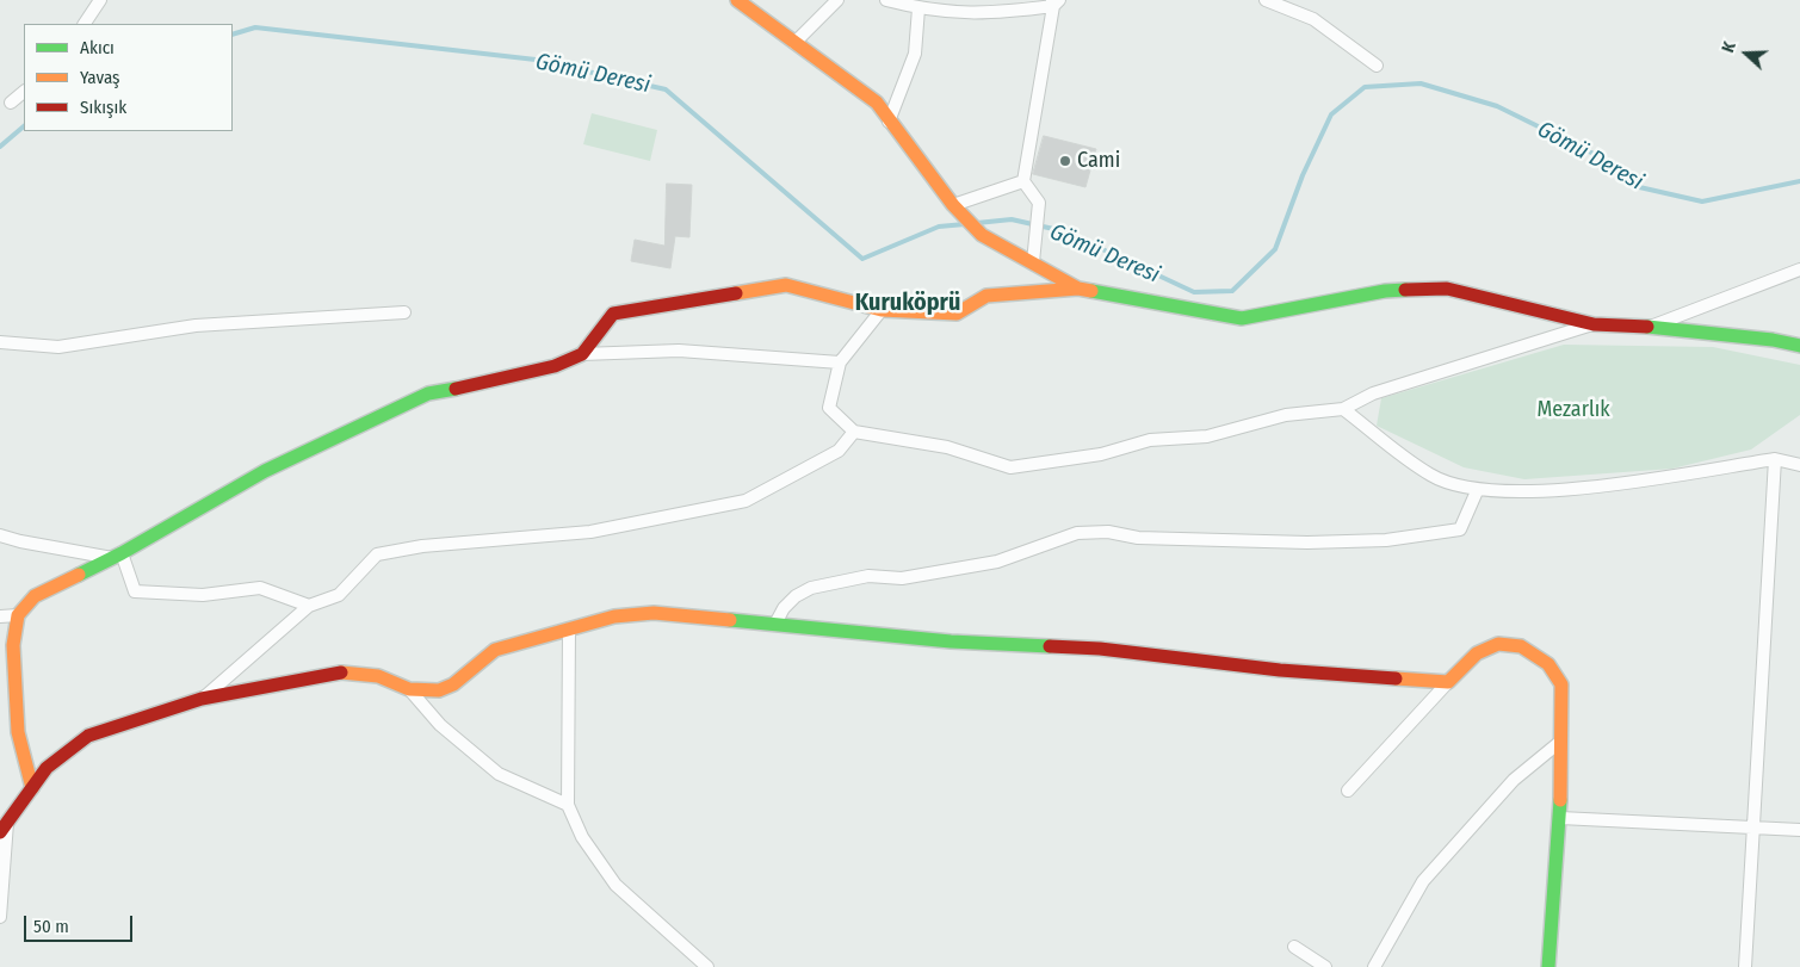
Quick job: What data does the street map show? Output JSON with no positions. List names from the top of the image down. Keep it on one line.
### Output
{"districts":["Kuruköprü"],"water":["Gömü Deresi"],"parks":["Mezarlık"],"places":["Cami"],"legend":["Akıcı","Yavaş","Sıkışık"],"scale_bar":"50 m","north":"left"}
